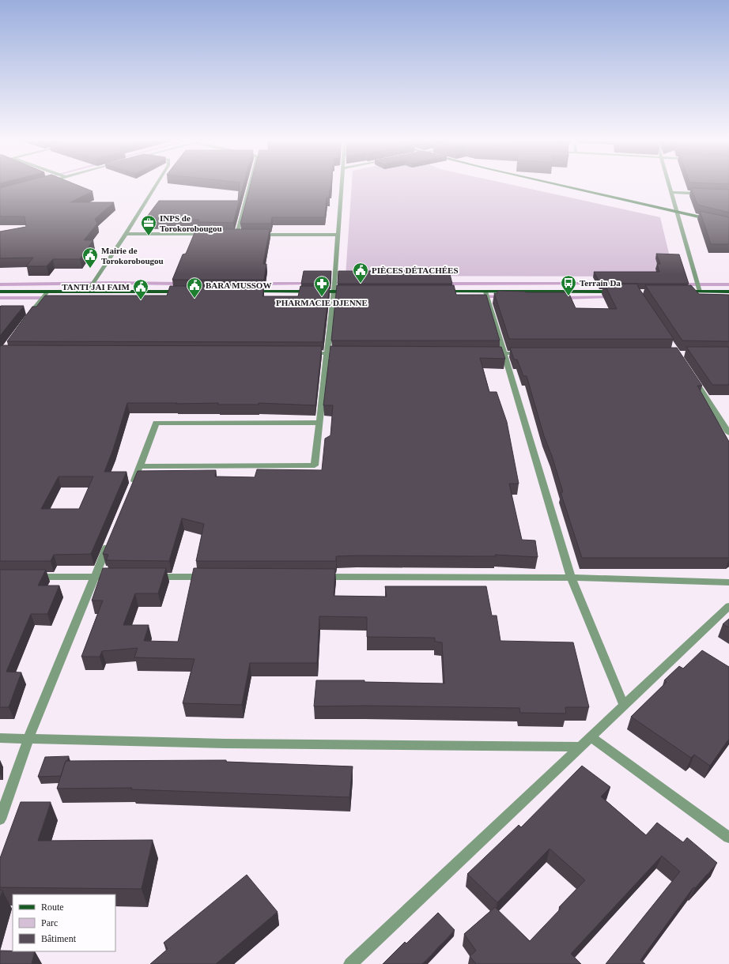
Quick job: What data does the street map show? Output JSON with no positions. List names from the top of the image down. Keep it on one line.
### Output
{"places":{"office":["INPS de Torokorobougou"],"public building":["Mairie de Torokorobougou","PIÈCES DÉTACHÉES","BARA MUSSOW","TANTI JAI FAIM"],"bus stop":["Terrain Da"],"pharmacy":["PHARMACIE DJENNE"]},"legend":["Route","Parc","Bâtiment"]}
